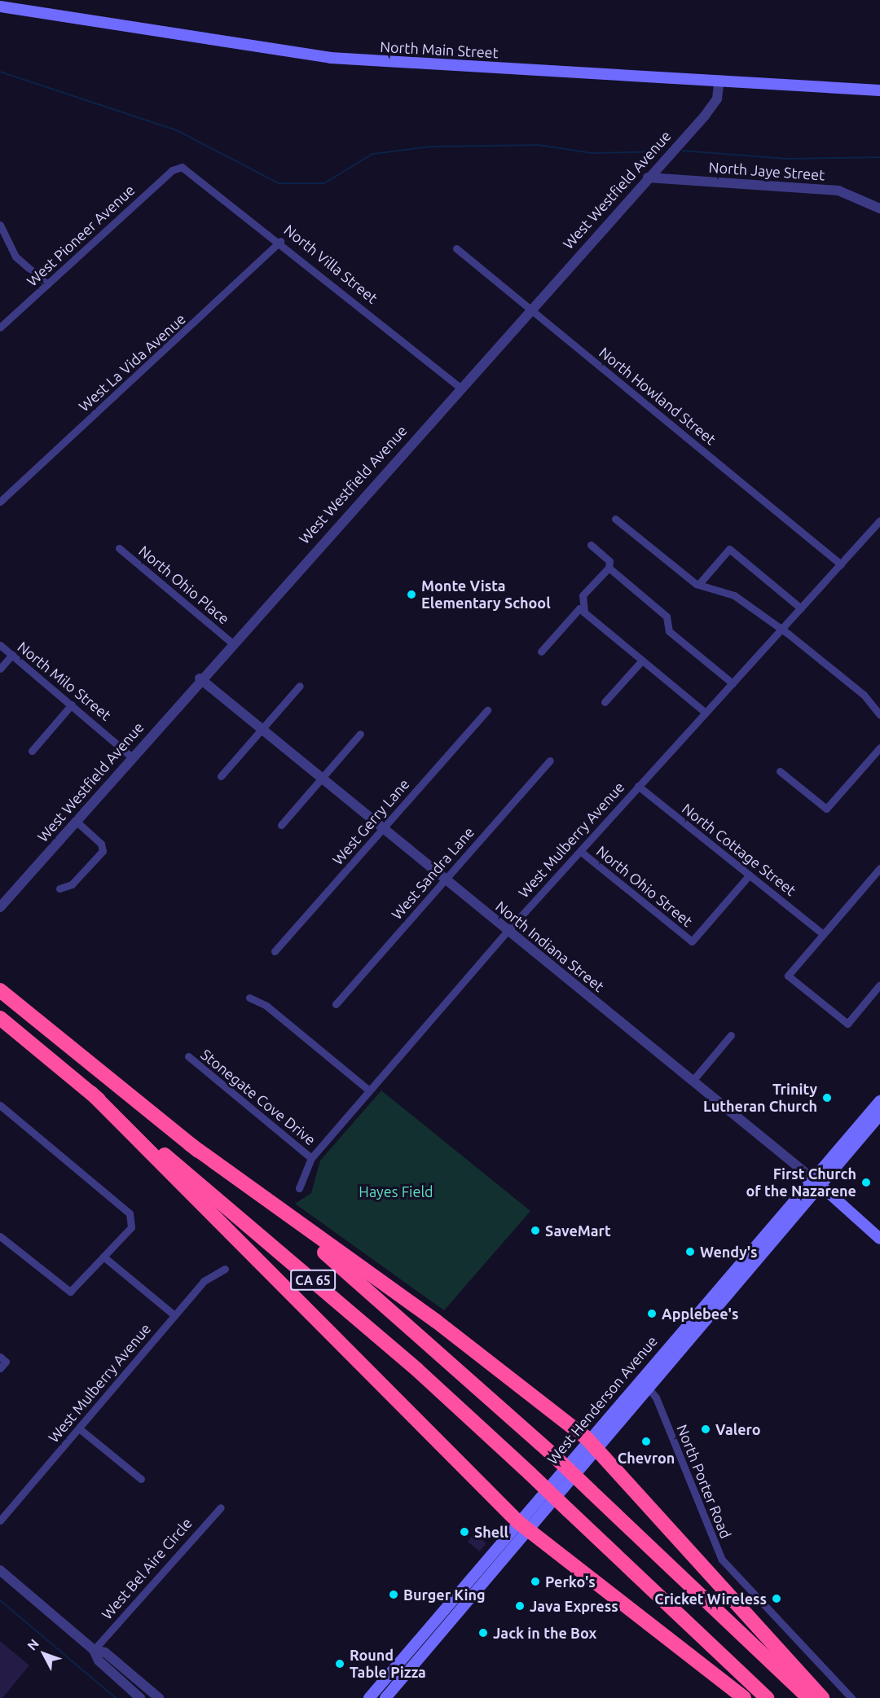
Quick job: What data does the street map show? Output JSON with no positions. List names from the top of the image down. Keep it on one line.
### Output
{"streets":{"highway":["CA 65"],"main road":["North Main Street","North Indiana Street","West Henderson Avenue"],"street":["North Jaye Street","West Westfield Avenue","West Pioneer Avenue","North Villa Street","West La Vida Avenue","North Howland Street","North Ohio Place","North Milo Street","West Gerry Lane","West Mulberry Avenue","North Cottage Street","West Sandra Lane","North Ohio Street","Stonegate Cove Drive","North Porter Road","West Bel Aire Circle"]},"crossings":[["North Main Street","West Westfield Avenue"],["North Jaye Street","West Westfield Avenue"],["West Westfield Avenue","North Villa Street"],["West Westfield Avenue","North Howland Street"],["West Westfield Avenue","North Ohio Place"],["West Westfield Avenue","North Milo Street"],["West Westfield Avenue","North Indiana Street"],["West Pioneer Avenue","North Villa Street"],["North Villa Street","West La Vida Avenue"],["North Howland Street","West Mulberry Avenue"],["West Gerry Lane","North Indiana Street"],["West Mulberry Avenue","North Cottage Street"],["West Mulberry Avenue","North Ohio Street"],["West Mulberry Avenue","North Indiana Street"],["West Mulberry Avenue","Stonegate Cove Drive"],["North Cottage Street","North Ohio Street"],["West Sandra Lane","North Indiana Street"],["North Indiana Street","West Henderson Avenue"],["West Henderson Avenue","North Porter Road"]],"parks":["Hayes Field"],"places":["Monte Vista Elementary School","Trinity Lutheran Church","First Church of the Nazarene","SaveMart","Wendy's","Applebee's","Valero","Chevron","Shell","Perko's","Burger King","Cricket Wireless","Java Express","Jack in the Box","Round Table Pizza"],"north":"top left"}
